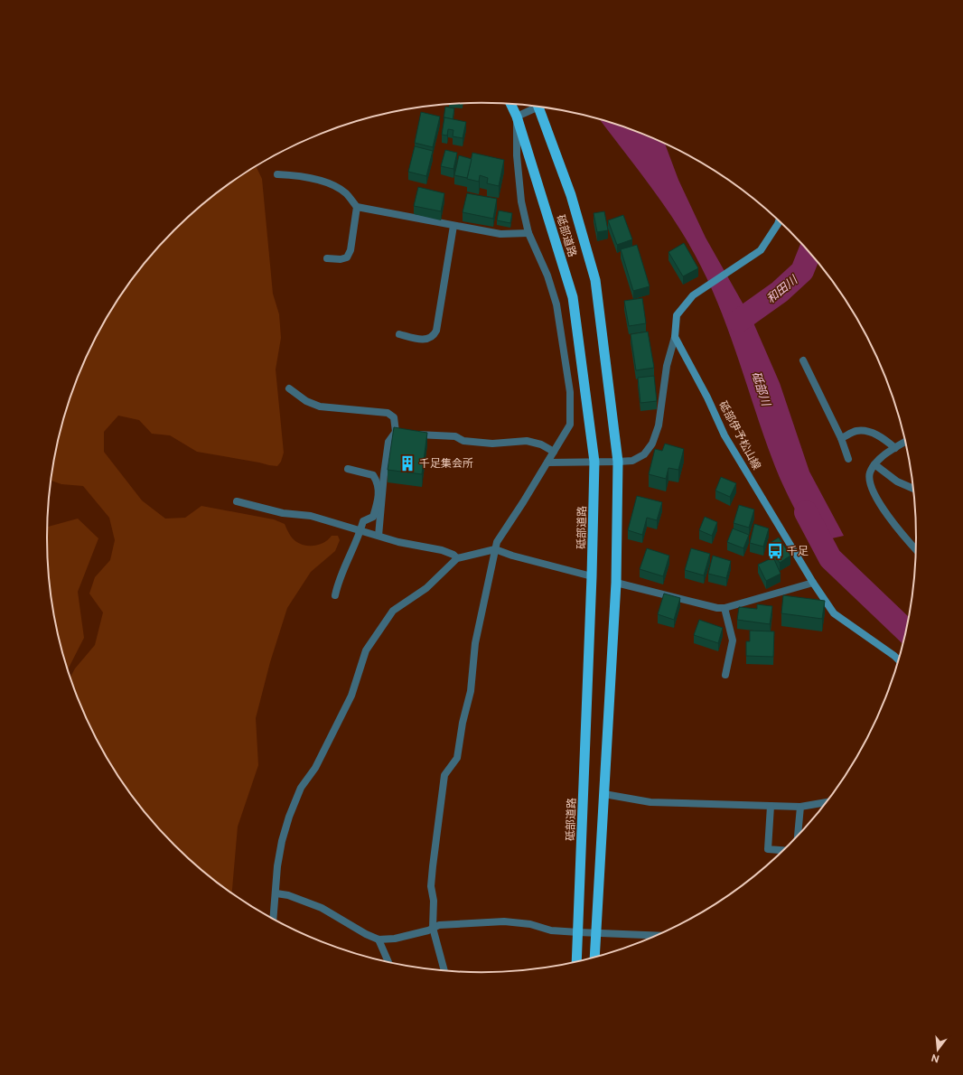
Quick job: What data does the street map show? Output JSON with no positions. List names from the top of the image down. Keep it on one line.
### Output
{"streets":{"highway":["砥部道路"],"main road":["砥部伊予松山線"]},"water":["和田川","砥部川"],"places":{"building":["千足集会所"],"bus stop":["千足"]},"north":"bottom"}
